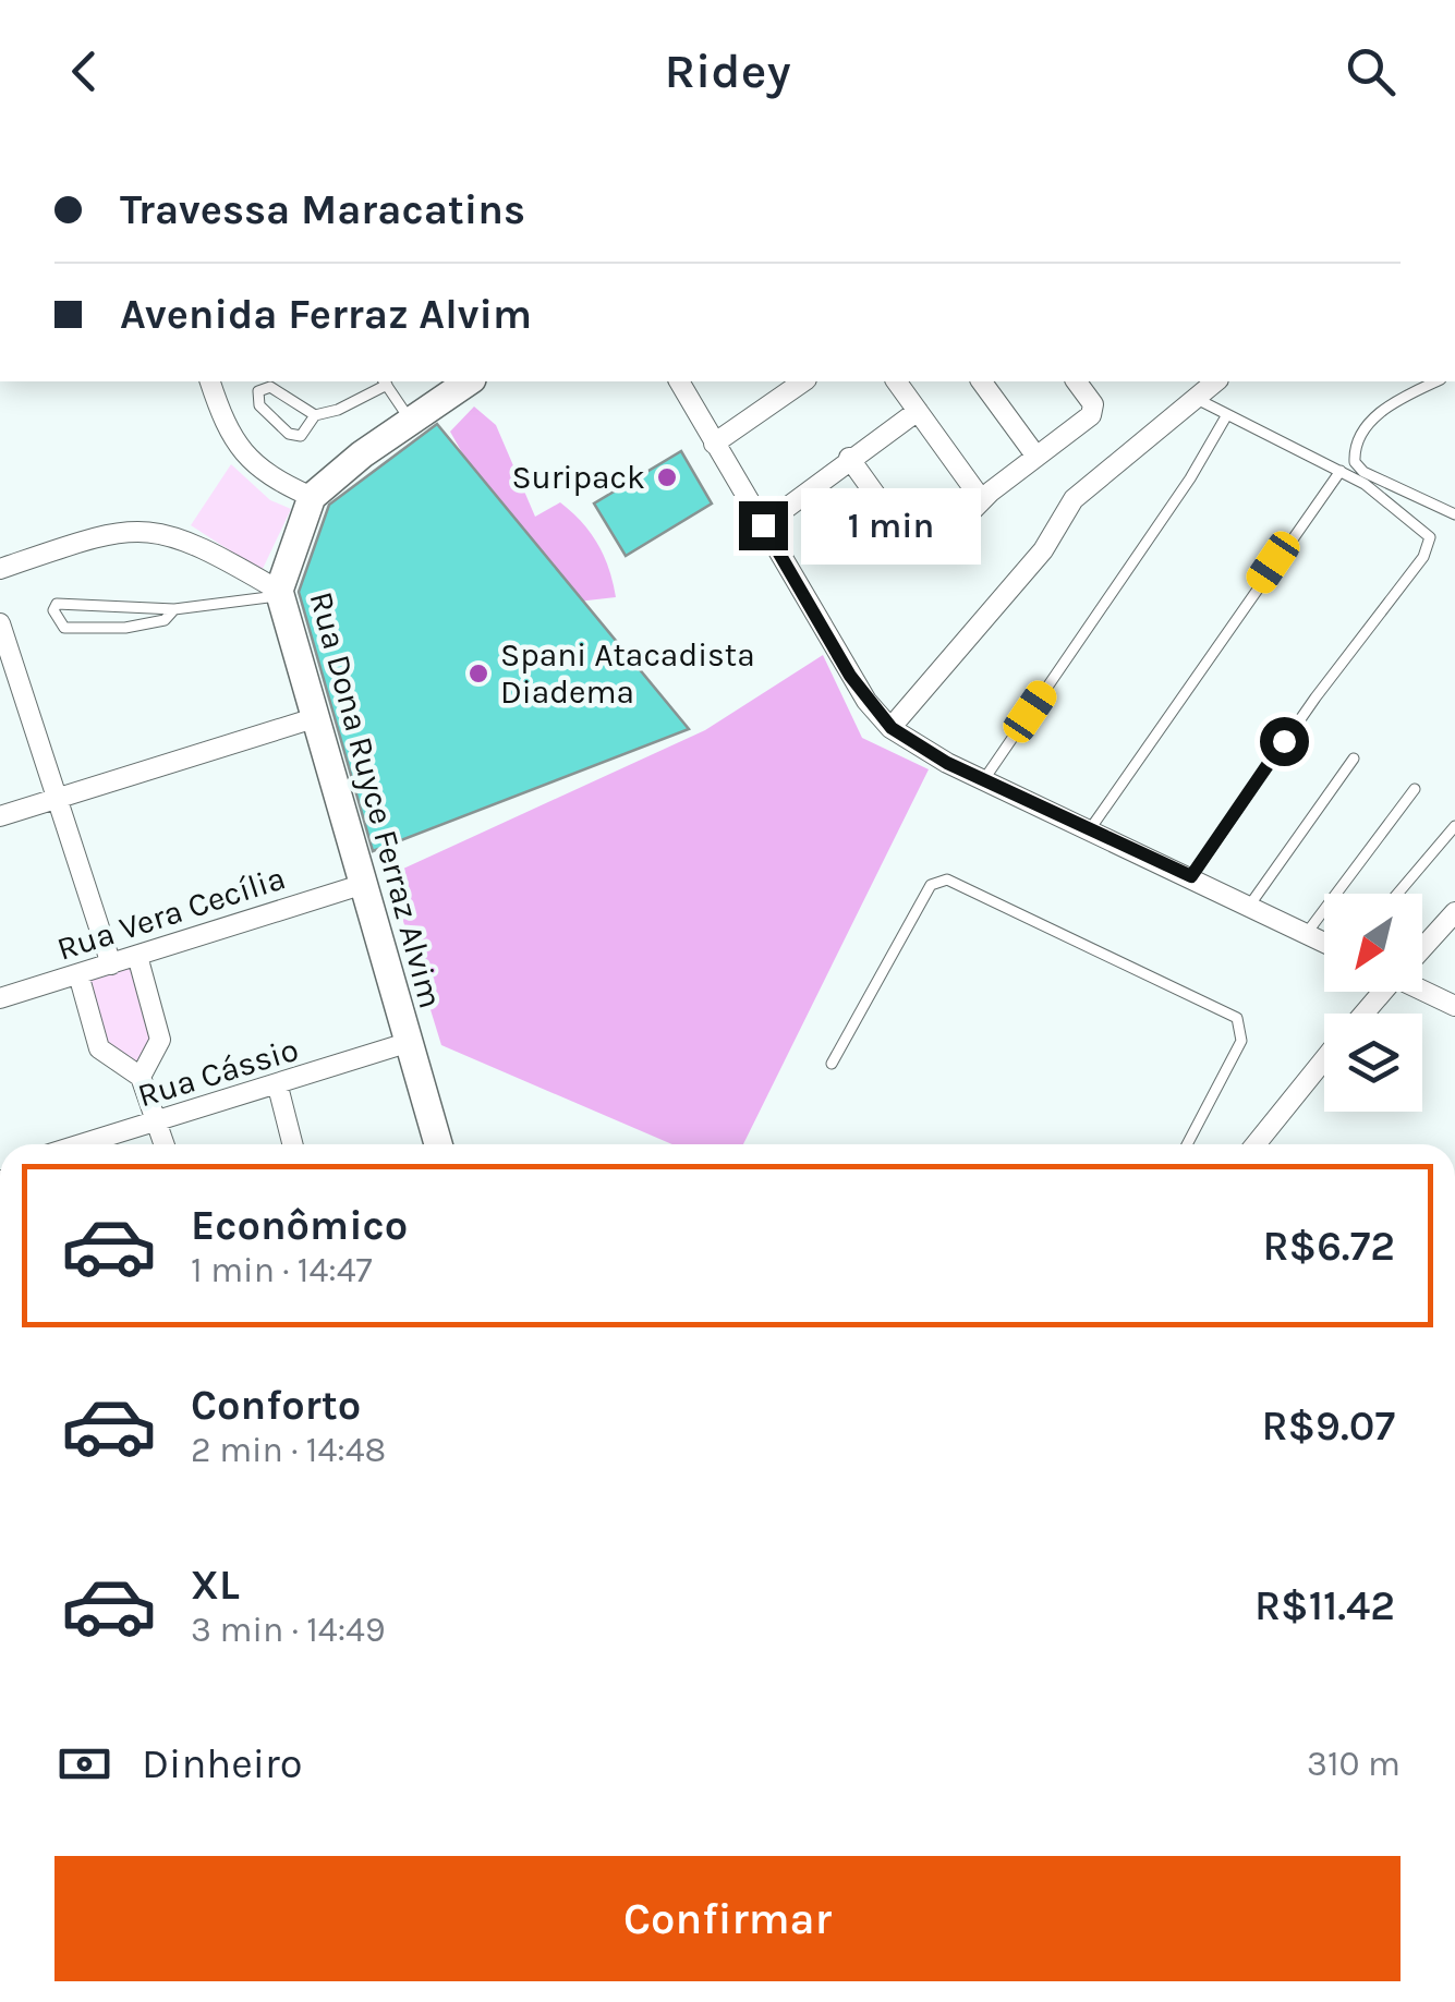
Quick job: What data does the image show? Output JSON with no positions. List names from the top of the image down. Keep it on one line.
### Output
{"streets":{"main road":["Rua Dona Ruyce Ferraz Alvim"],"street":["Rua Vera Cecília","Rua Cássio"]},"crossings":[["Rua Dona Ruyce Ferraz Alvim","Rua Vera Cecília"],["Rua Dona Ruyce Ferraz Alvim","Rua Cássio"]],"places":["Suripack","Spani Atacadista Diadema"],"north":"bottom left","page":{"header":"Ridey","banner":["Travessa Maracatins","Avenida Ferraz Alvim"],"bubble":"1 min","list":[{"name":"Econômico","note":"1 min · 14:47","value":"R$6.72"},{"name":"Conforto","note":"2 min · 14:48","value":"R$9.07"},{"name":"XL","note":"3 min · 14:49","value":"R$11.42"}],"pay":["Dinheiro","310 m"],"buttons":"Confirmar"}}
